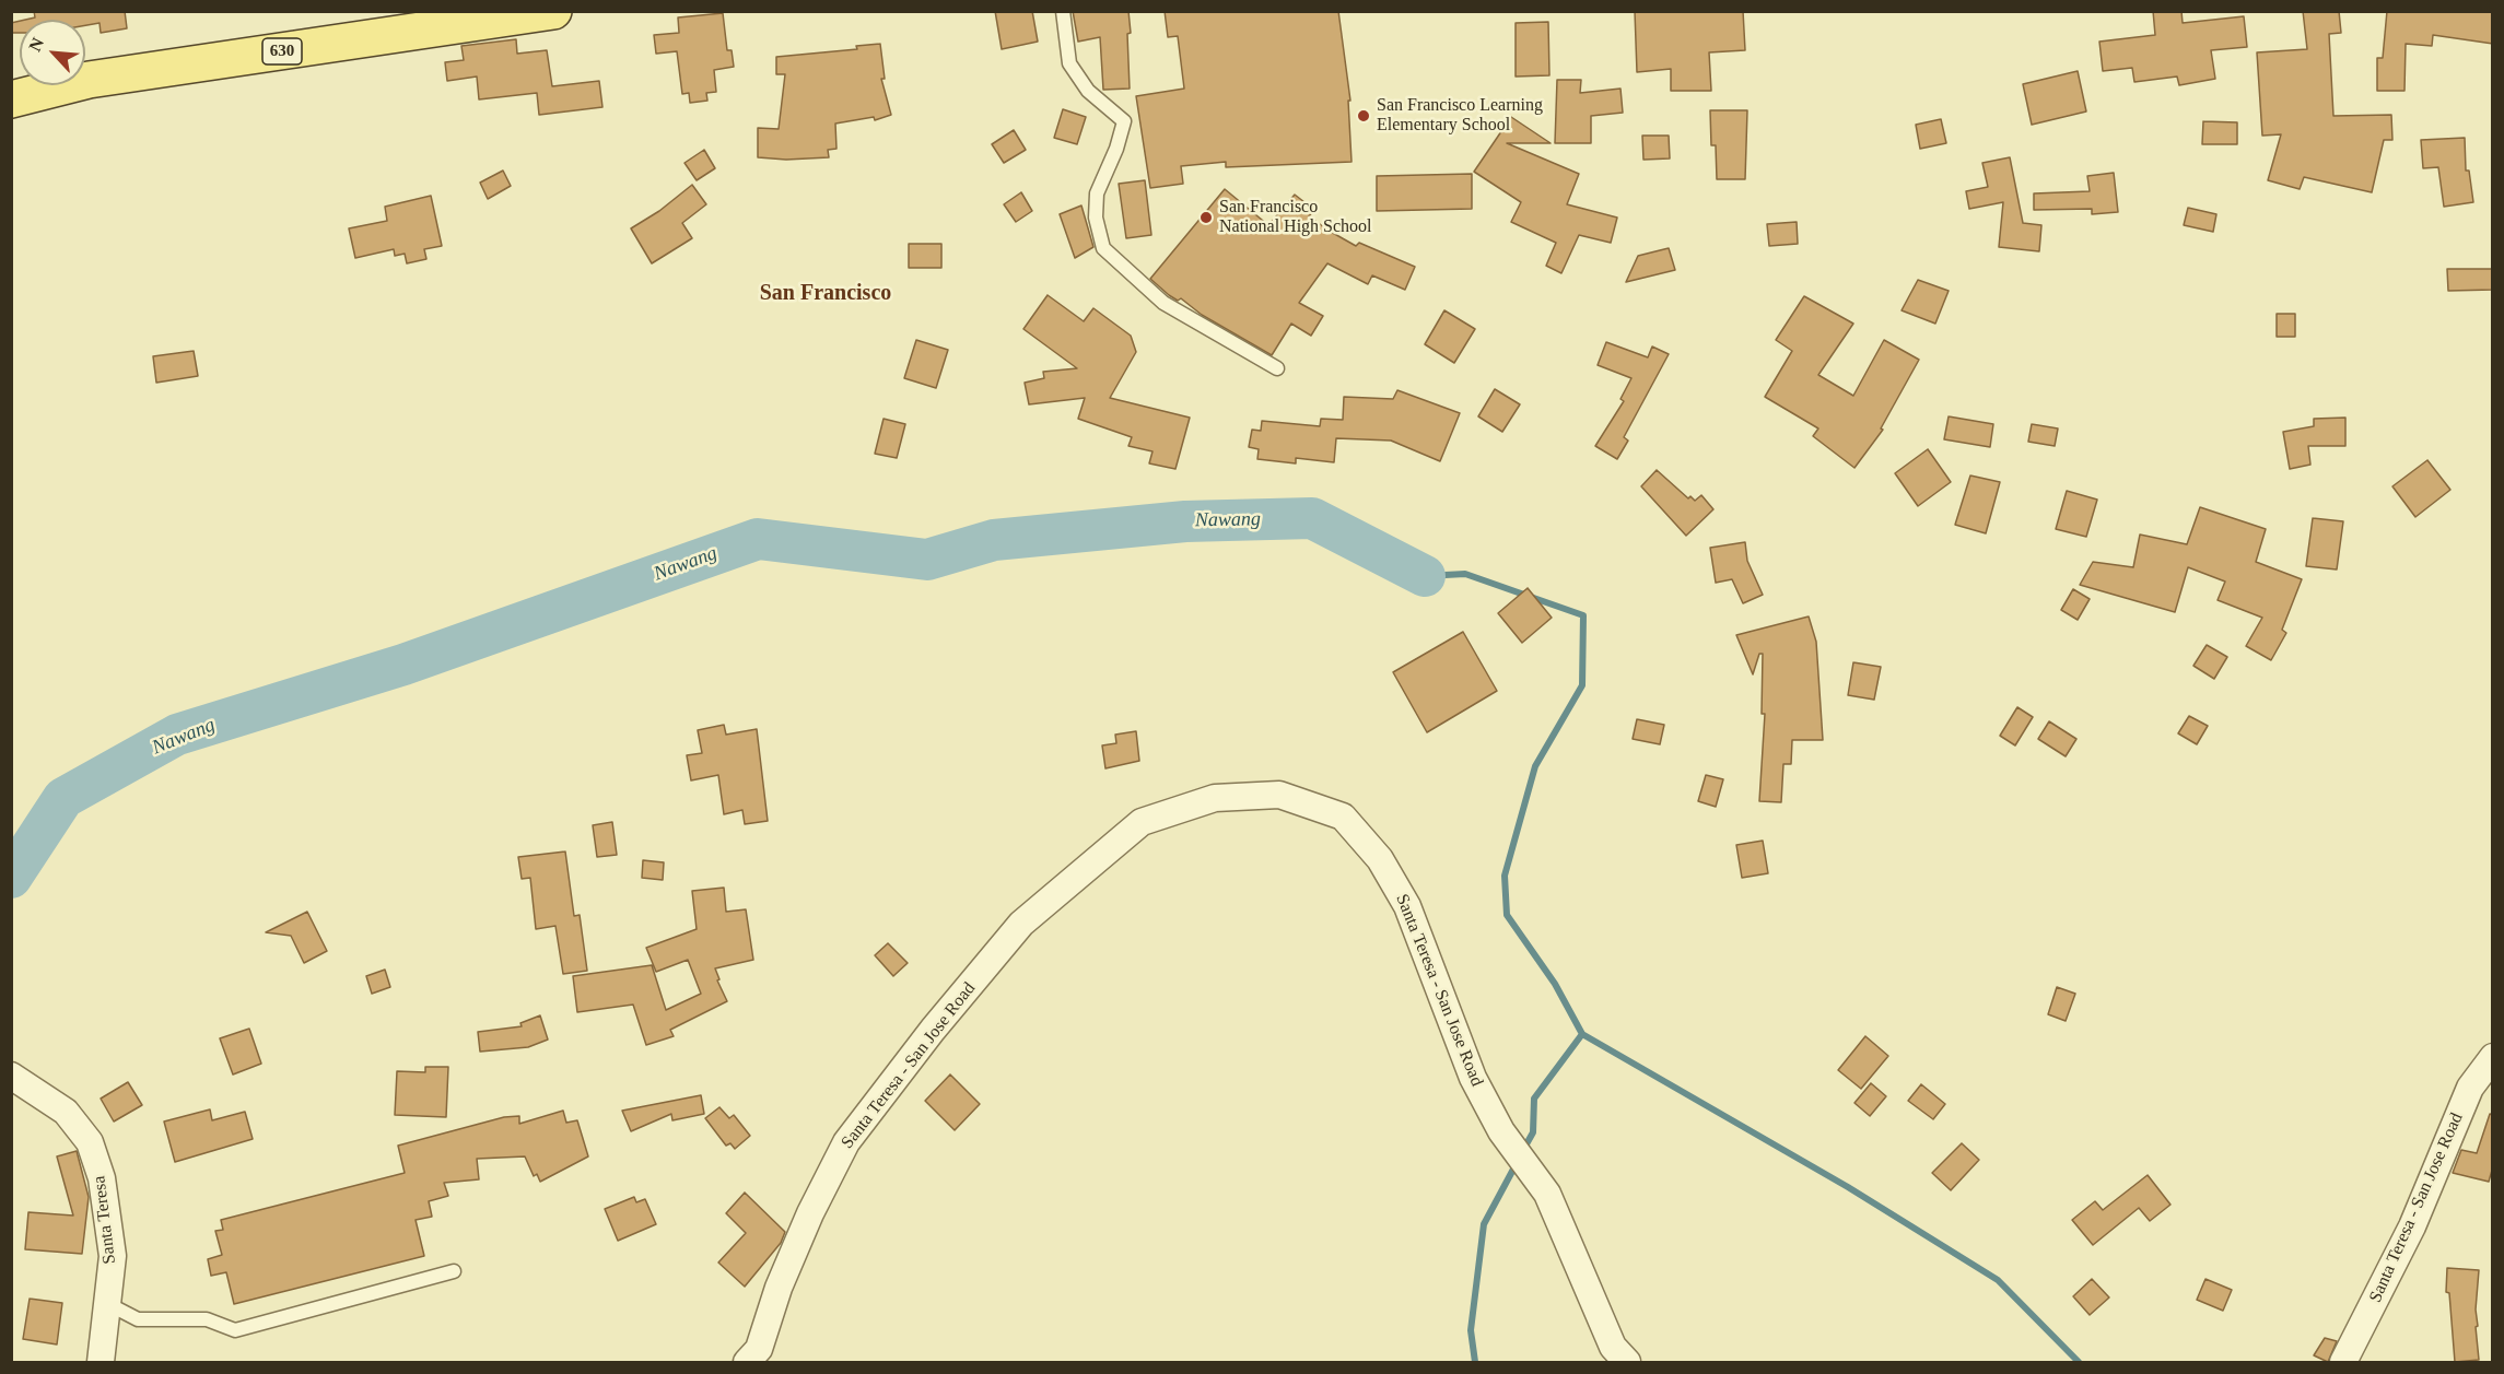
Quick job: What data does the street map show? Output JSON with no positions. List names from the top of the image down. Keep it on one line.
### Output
{"streets":{"main road":["630"],"street":["Santa Teresa - San Jose Road","Santa Teresa"]},"districts":["San Francisco"],"water":["Nawang"],"places":["San Francisco Learning Elementary School","San Francisco National High School"],"north":"top left"}
